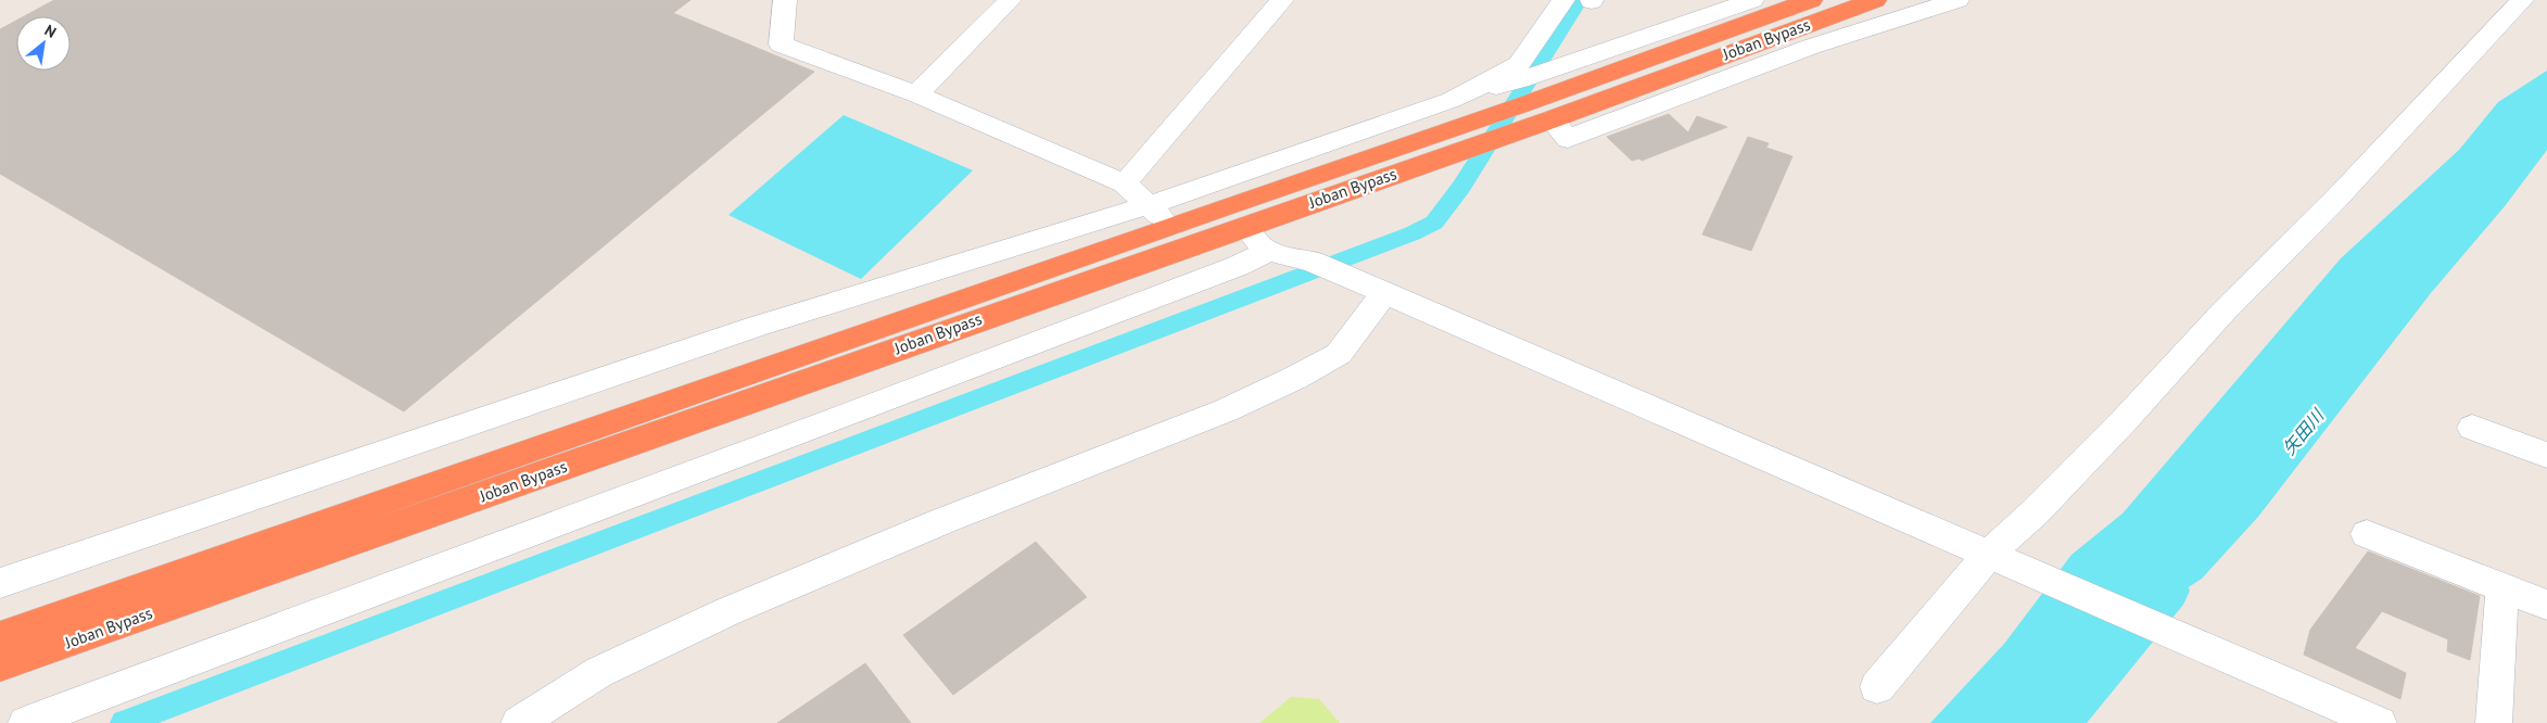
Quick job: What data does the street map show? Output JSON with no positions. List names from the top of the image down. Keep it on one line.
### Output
{"streets":{"highway":["Joban Bypass"]},"water":["矢田川"],"north":"top right"}
